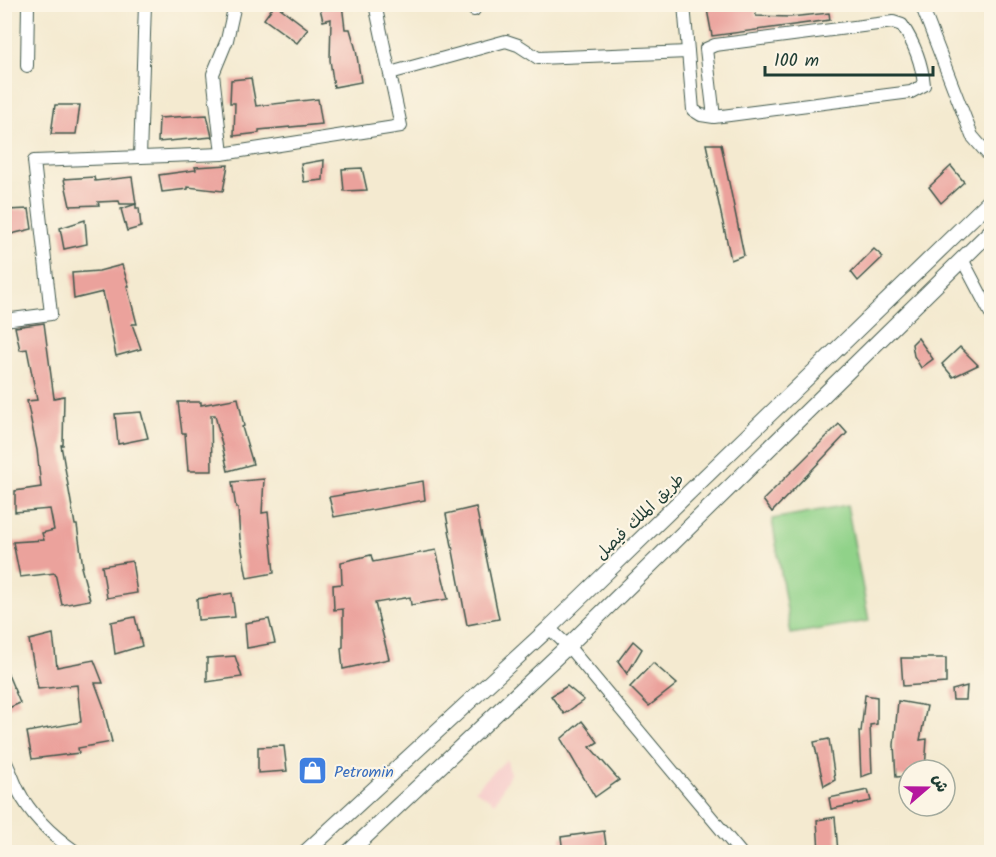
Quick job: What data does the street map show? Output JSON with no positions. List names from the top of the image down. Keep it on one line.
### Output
{"streets":{"main road":["طريق الملك فيصل"]},"places":{"shop":["Petromin"]},"scale_bar":"100 m","north":"right"}
